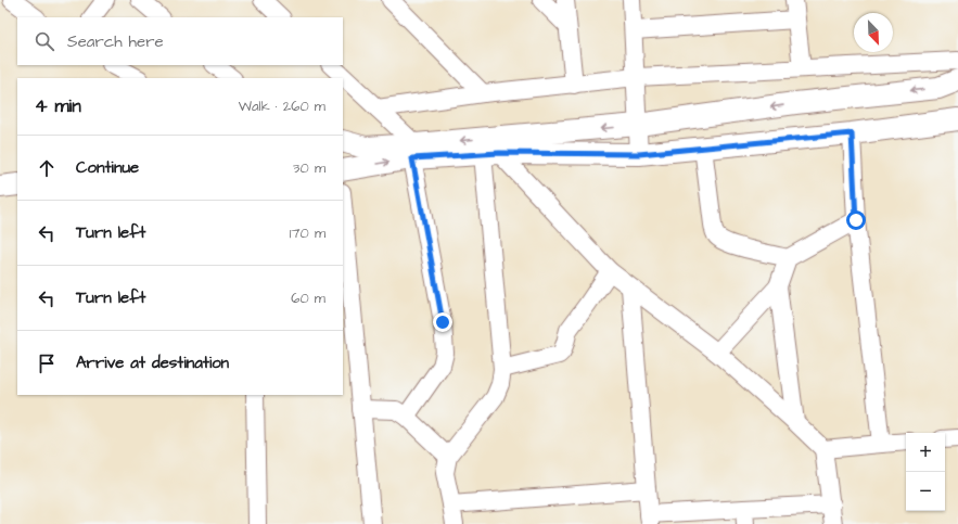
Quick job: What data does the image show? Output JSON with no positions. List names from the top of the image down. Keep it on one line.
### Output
{"north":"bottom right","page":{"search":"Search here","heading":["4 min","Walk · 260 m"],"list":[["Continue","30 m"],["Turn left","170 m"],["Turn left","60 m"],"Arrive at destination"],"map_buttons":["+","−"]}}
